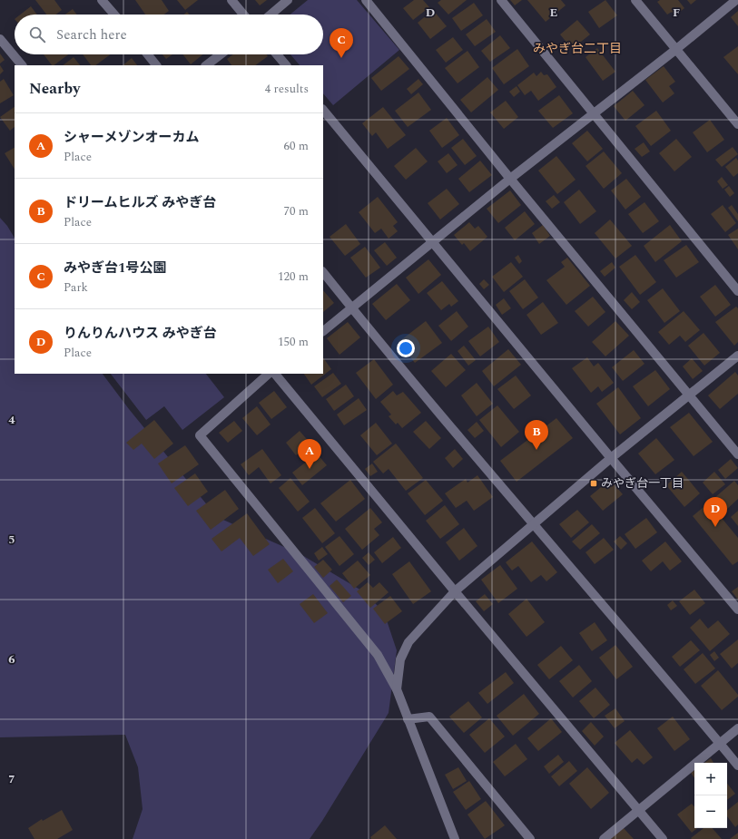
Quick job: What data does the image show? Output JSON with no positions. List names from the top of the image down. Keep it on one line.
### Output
{"districts":["みやぎ台二丁目"],"places":{"transit":["みやぎ台一丁目"]},"page":{"search":"Search here","pins":["C","B","A","D"],"heading":["Nearby","4 results"],"list":[{"mark":"A","name":"シャーメゾンオーカム","note":"Place","value":"60 m"},{"mark":"B","name":"ドリームヒルズ みやぎ台","note":"Place","value":"70 m"},{"mark":"C","name":"みやぎ台1号公園","note":"Park","value":"120 m"},{"mark":"D","name":"りんりんハウス みやぎ台","note":"Place","value":"150 m"}],"map_buttons":["+","−"]},"grid":{"columns":["D","E","F"],"rows":["4","5","6","7"]}}
